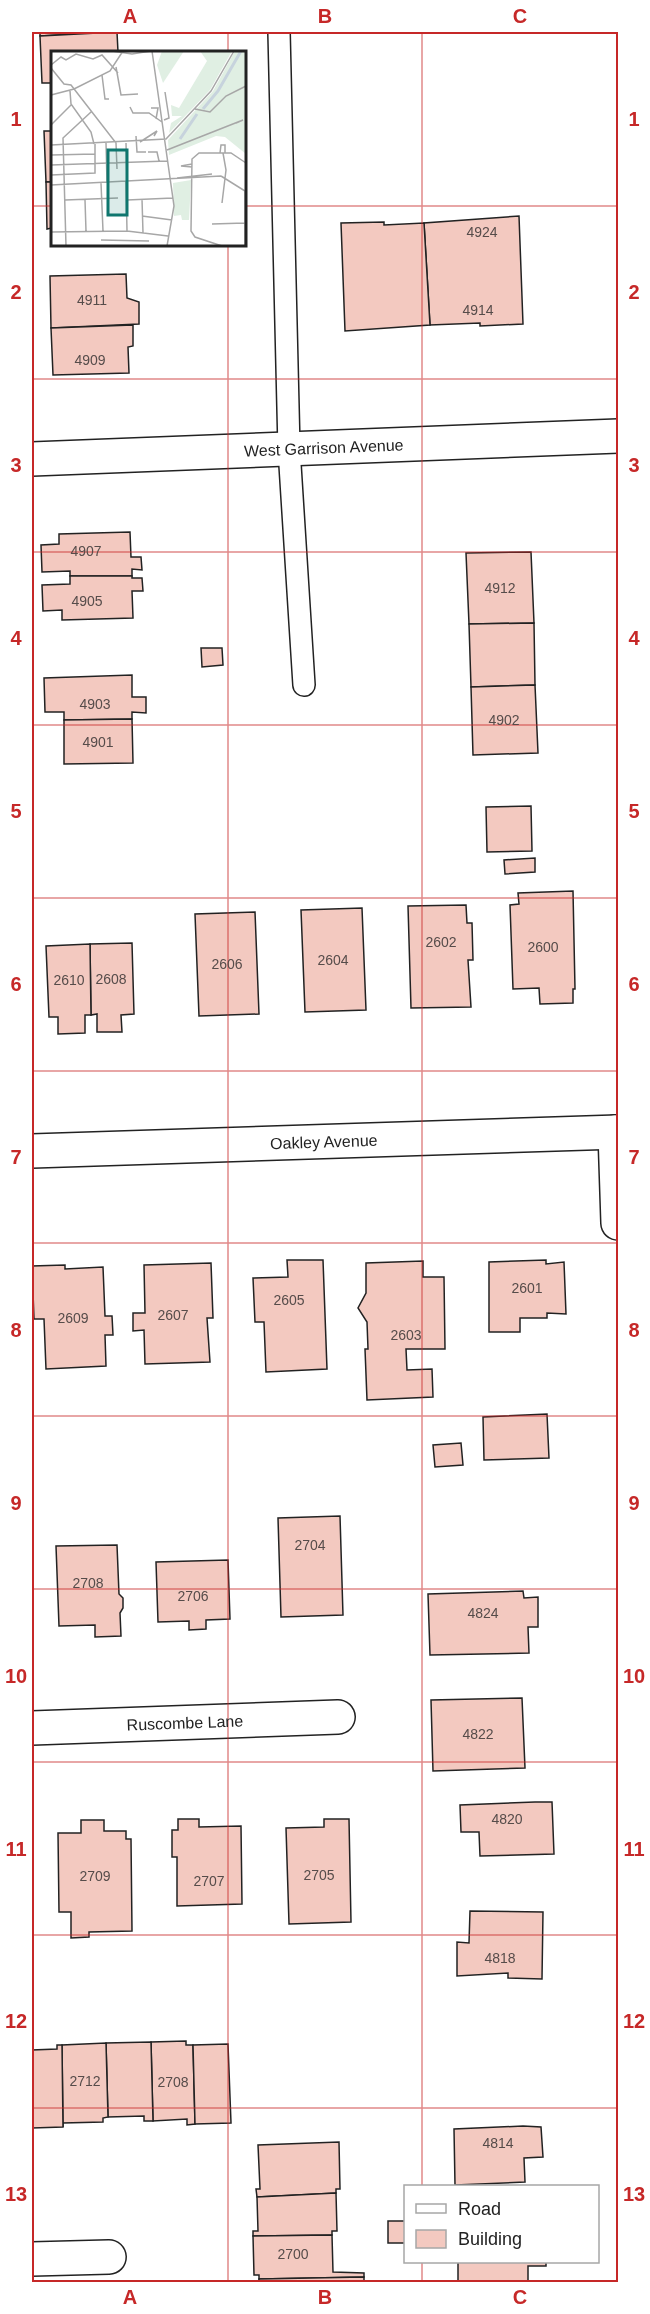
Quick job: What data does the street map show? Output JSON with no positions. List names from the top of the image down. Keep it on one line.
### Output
{"streets":{"street":["West Garrison Avenue","Oakley Avenue","Ruscombe Lane"]},"house_numbers":["4924","4911","4914","4909","4907","4912","4905","4903","4902","4901","2602","2600","2604","2606","2608","2610","2601","2605","2607","2609","2603","2704","2708","2706","4824","4822","4820","2705","2709","2707","4818","2712","2708","4814","2700"],"legend":["Road","Building"],"grid":{"columns":["A","B","C"],"rows":["1","2","3","4","5","6","7","8","9","10","11","12","13"]}}
